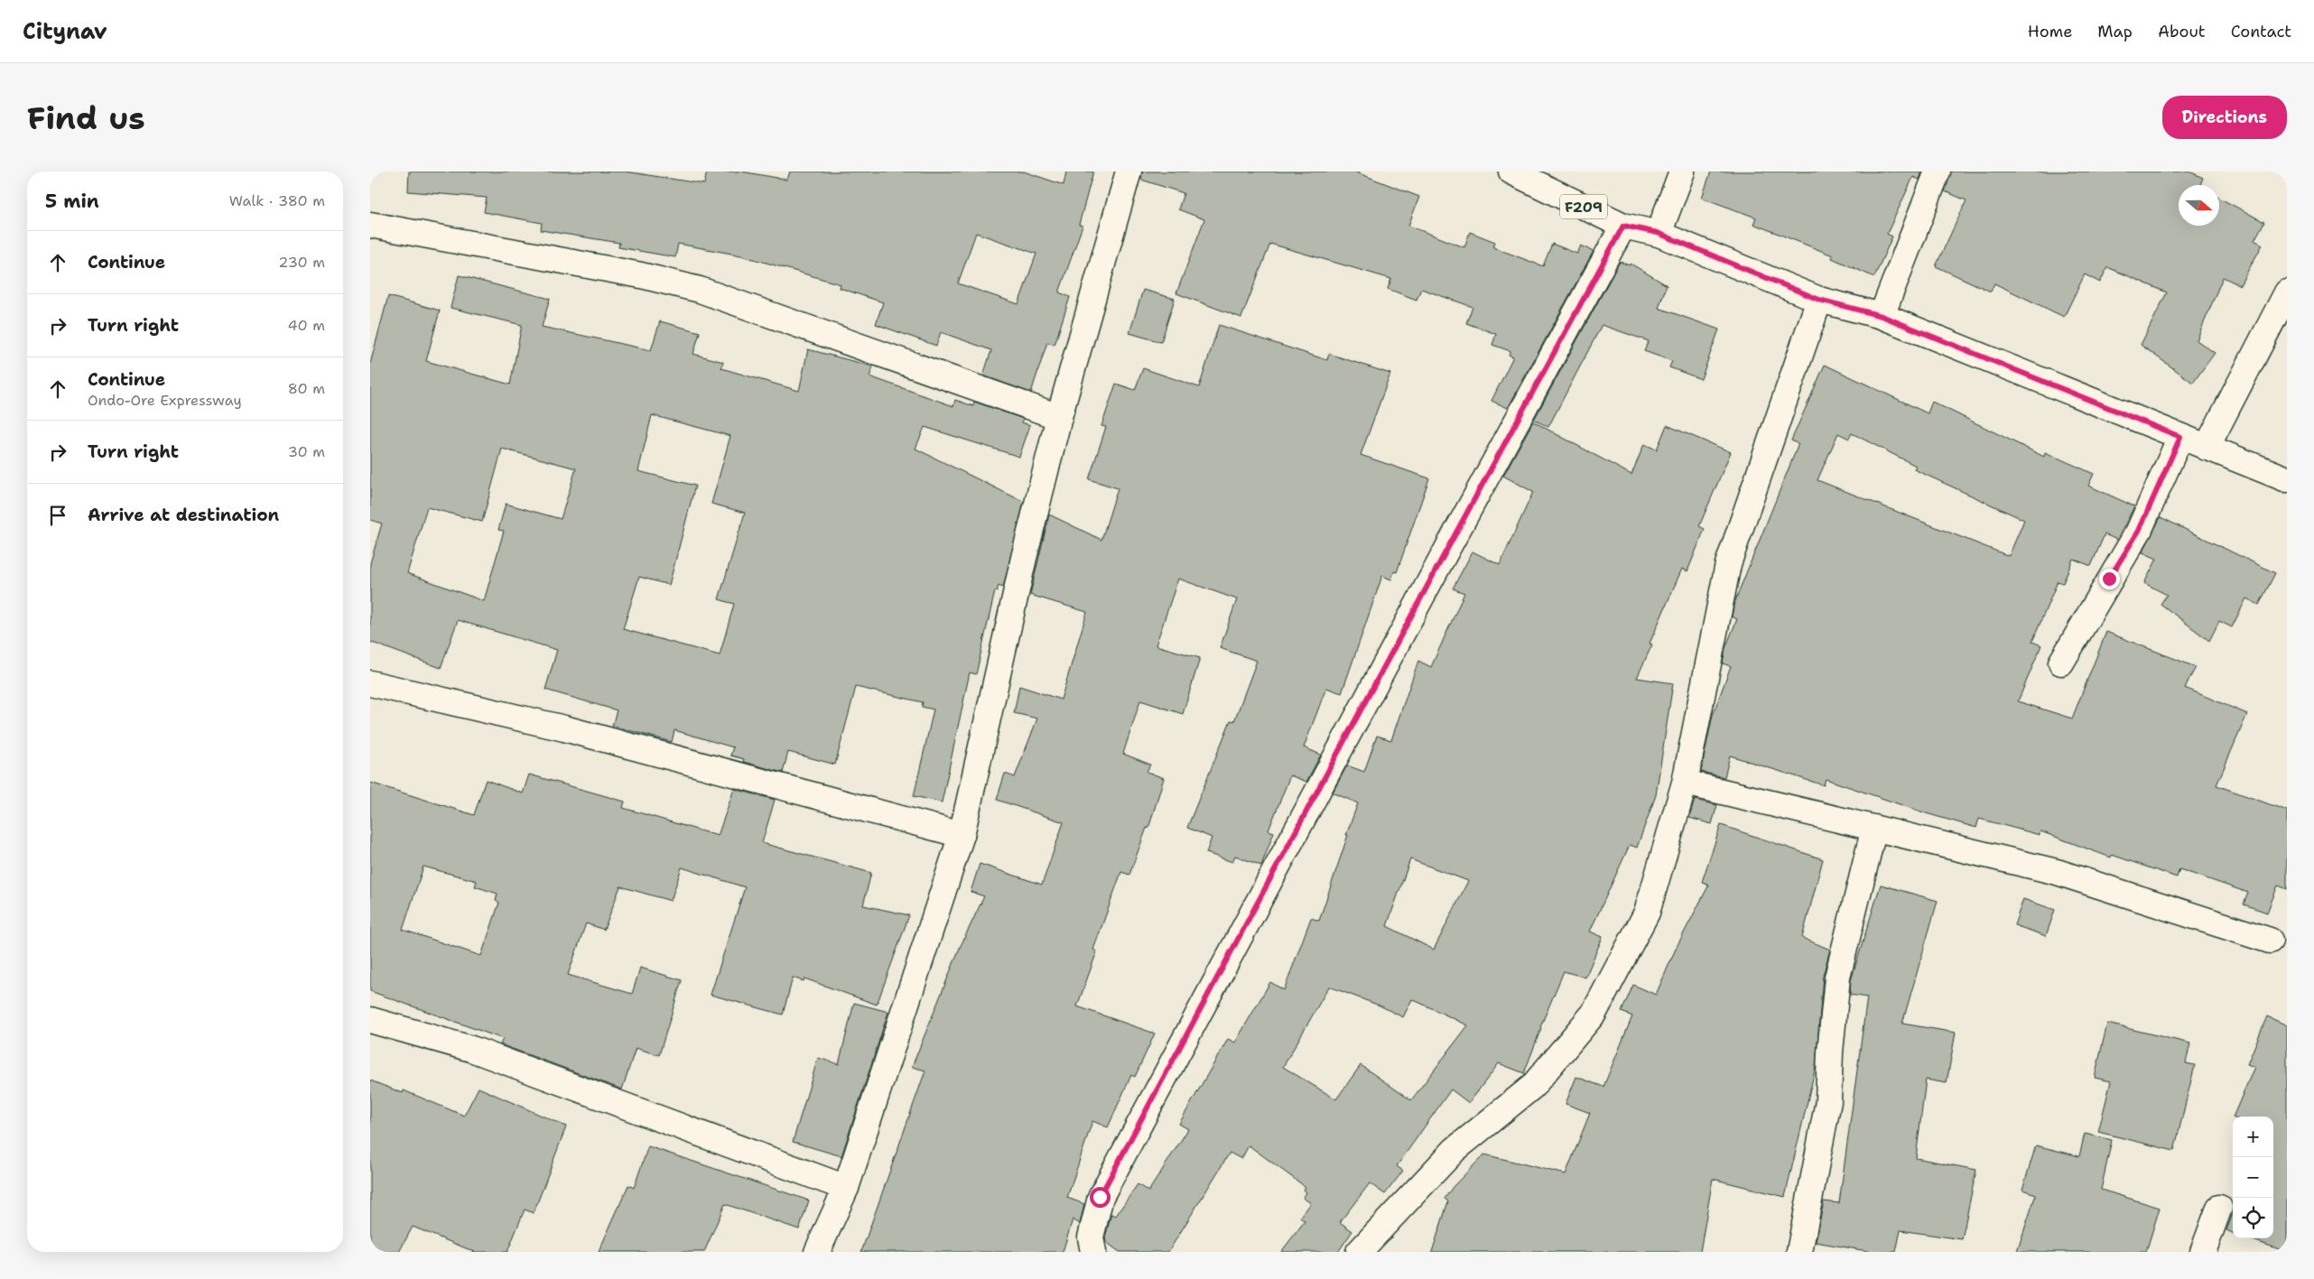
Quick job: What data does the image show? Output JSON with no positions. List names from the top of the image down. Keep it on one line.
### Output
{"streets":{"street":["F209"]},"north":"right","page":{"header":"Citynav","nav":["Home","Map","About","Contact"],"buttons":"Directions","title":"Find us","heading":["5 min","Walk · 380 m"],"list":[["Continue","230 m"],["Turn right","40 m"],["Continue","Ondo-Ore Expressway","80 m"],["Turn right","30 m"],"Arrive at destination"],"map_buttons":["+","−"]}}
